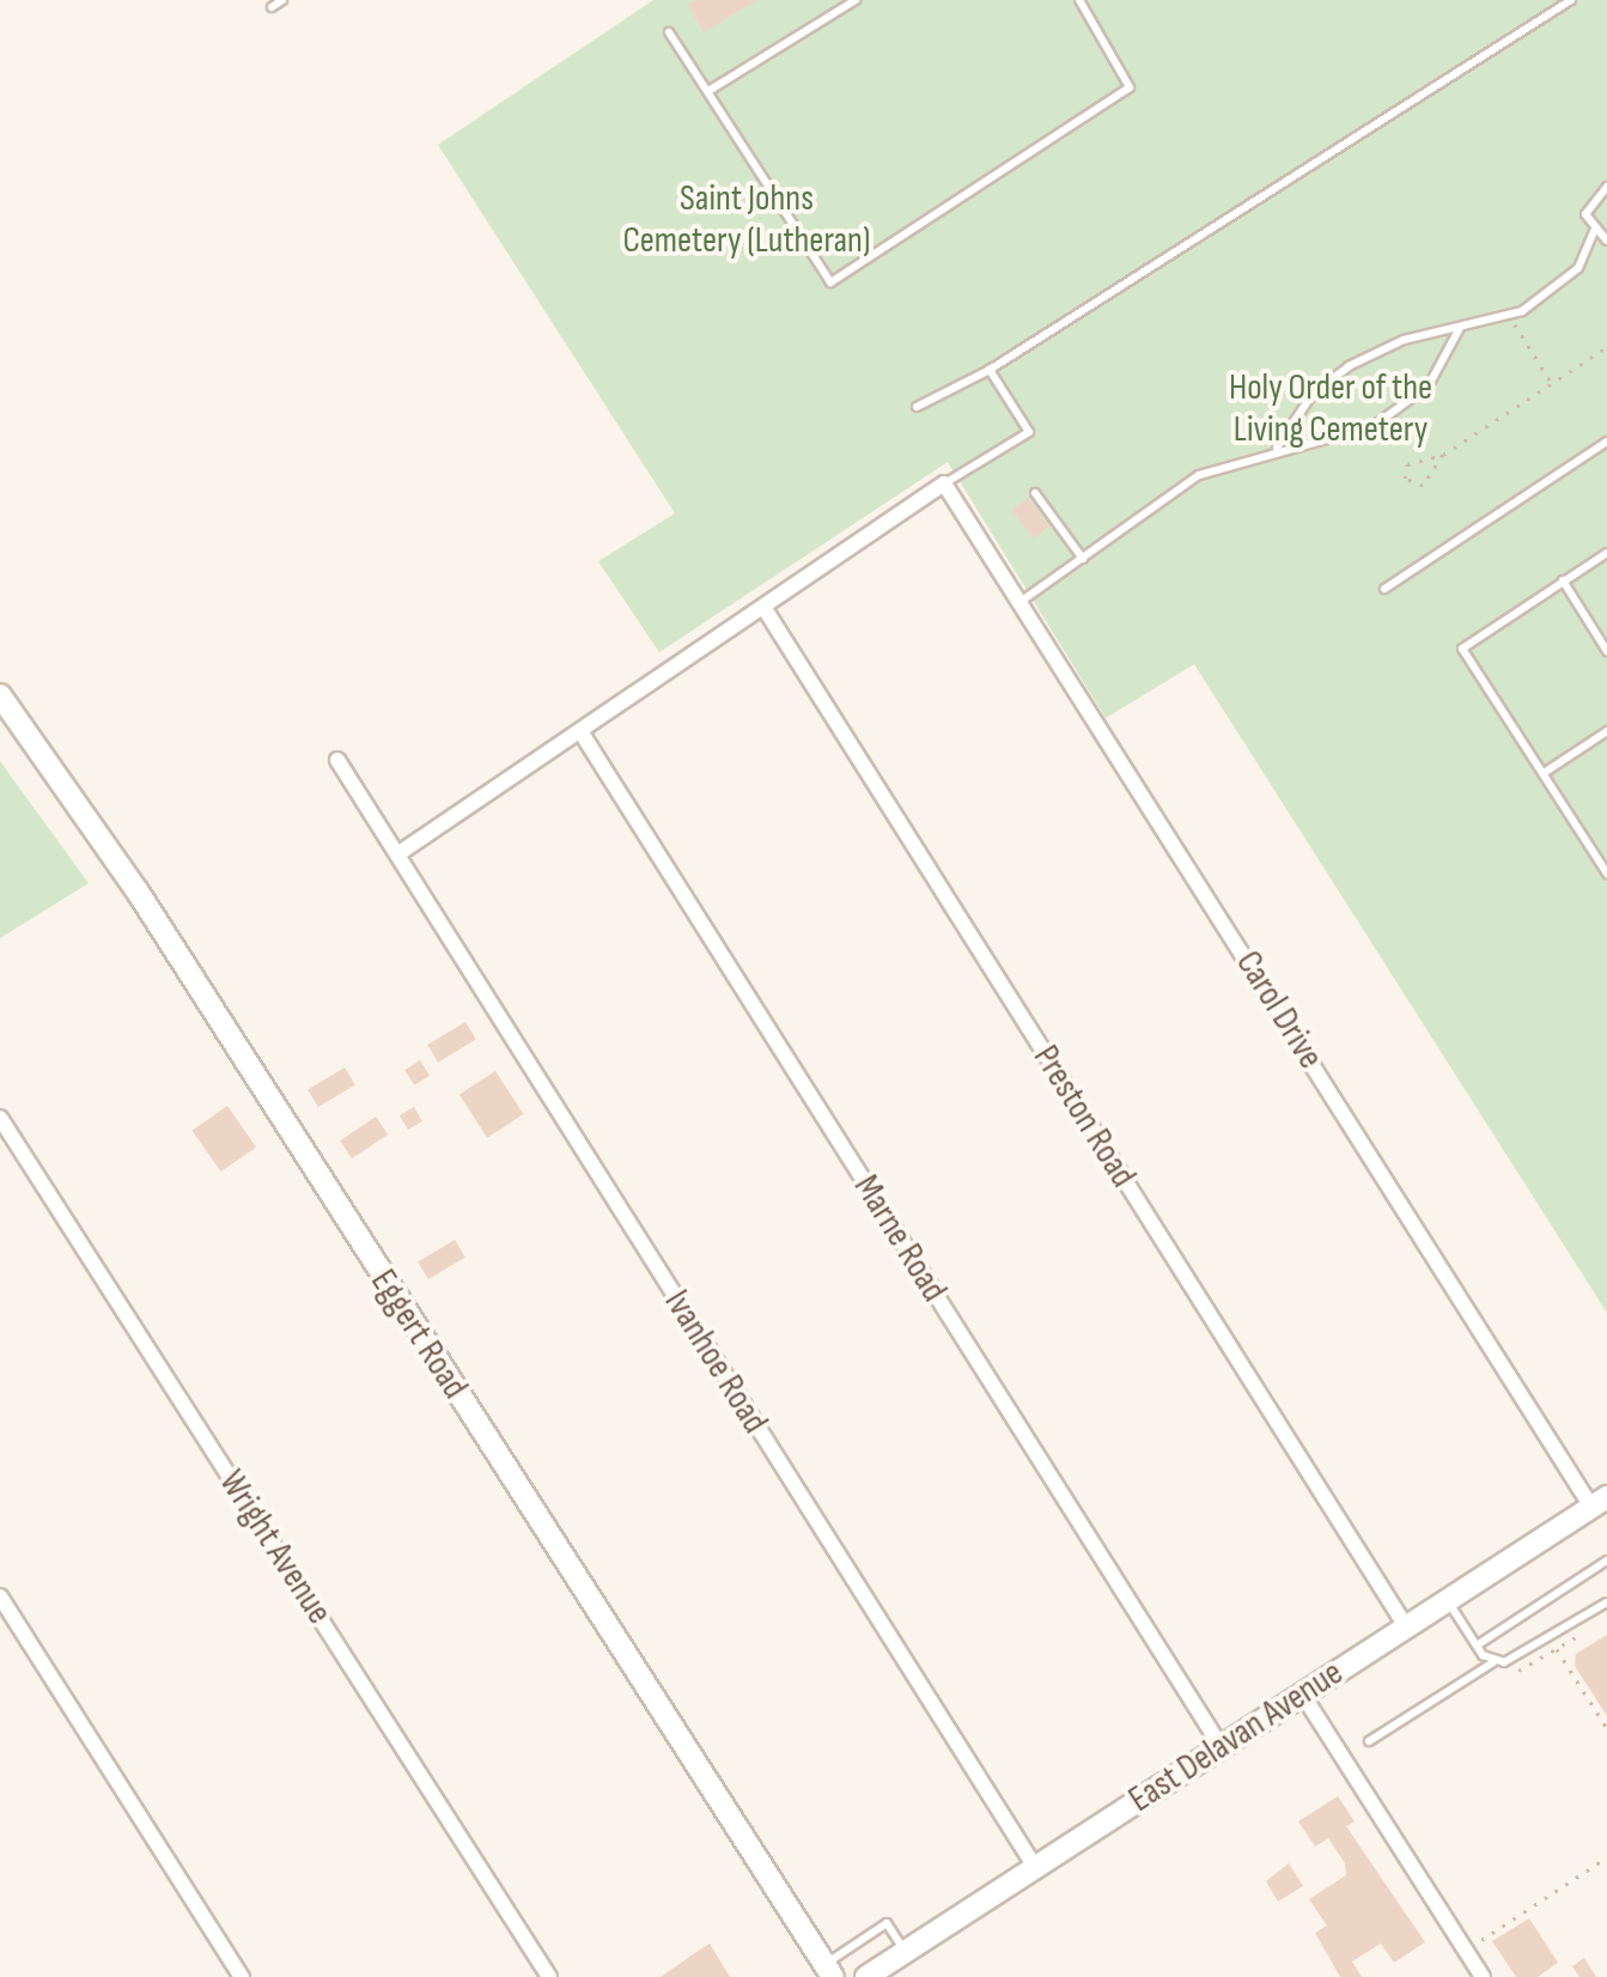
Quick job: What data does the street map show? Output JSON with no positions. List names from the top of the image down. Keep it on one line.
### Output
{"streets":{"street":["Carol Drive","Preston Road","Marne Road","Eggert Road","Ivanhoe Road","Wright Avenue","East Delavan Avenue"]},"crossings":[["Carol Drive","East Delavan Avenue"],["Preston Road","East Delavan Avenue"],["Marne Road","East Delavan Avenue"],["Ivanhoe Road","East Delavan Avenue"]],"parks":["Saint Johns Cemetery (Lutheran)","Holy Order of the Living Cemetery"]}
